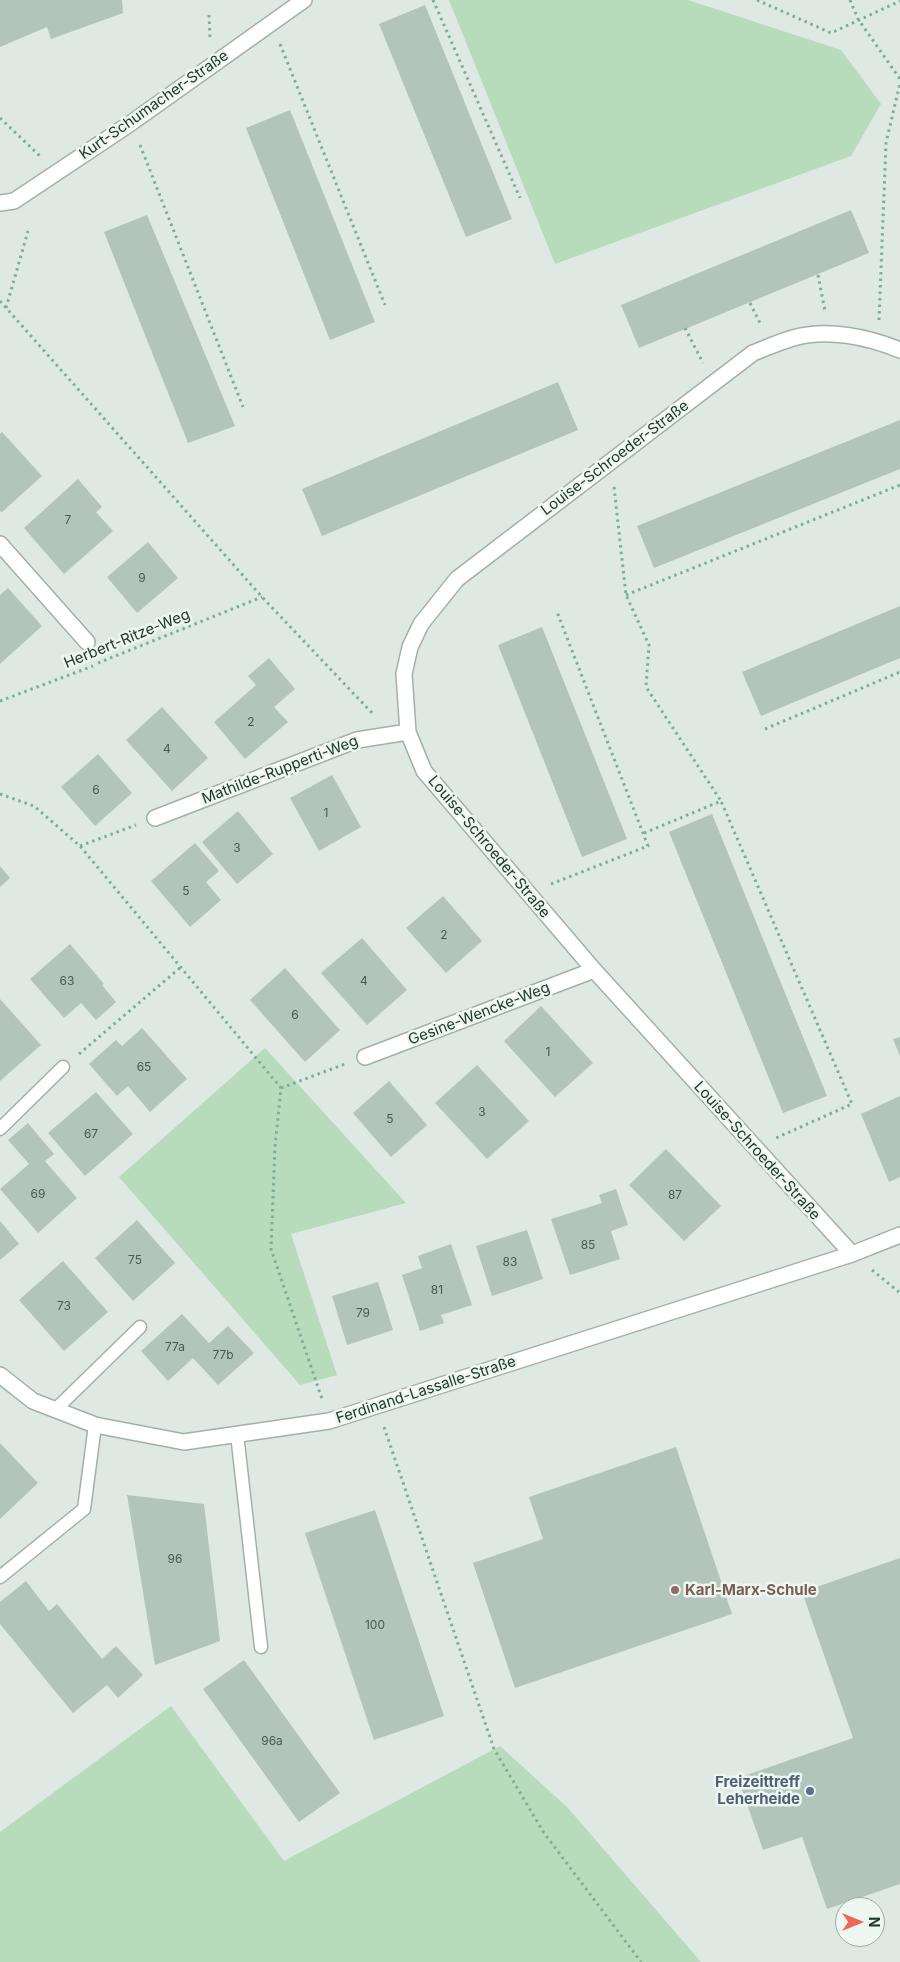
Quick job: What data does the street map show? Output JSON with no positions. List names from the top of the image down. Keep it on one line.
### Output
{"streets":{"street":["Kurt-Schumacher-Straße","Louise-Schroeder-Straße","Mathilde-Rupperti-Weg","Gesine-Wencke-Weg","Ferdinand-Lassalle-Straße"],"path":["Herbert-Ritze-Weg"]},"crossings":[["Louise-Schroeder-Straße","Mathilde-Rupperti-Weg"],["Louise-Schroeder-Straße","Gesine-Wencke-Weg"],["Louise-Schroeder-Straße","Ferdinand-Lassalle-Straße"]],"places":["Karl-Marx-Schule","Freizeittreff Leherheide"],"house_numbers":["7","9","2","4","6","1","3","5","2","63","4","6","1","65","3","5","67","69","87","85","75","83","81","73","79","77a","77b","96","100","96a"],"north":"right"}
